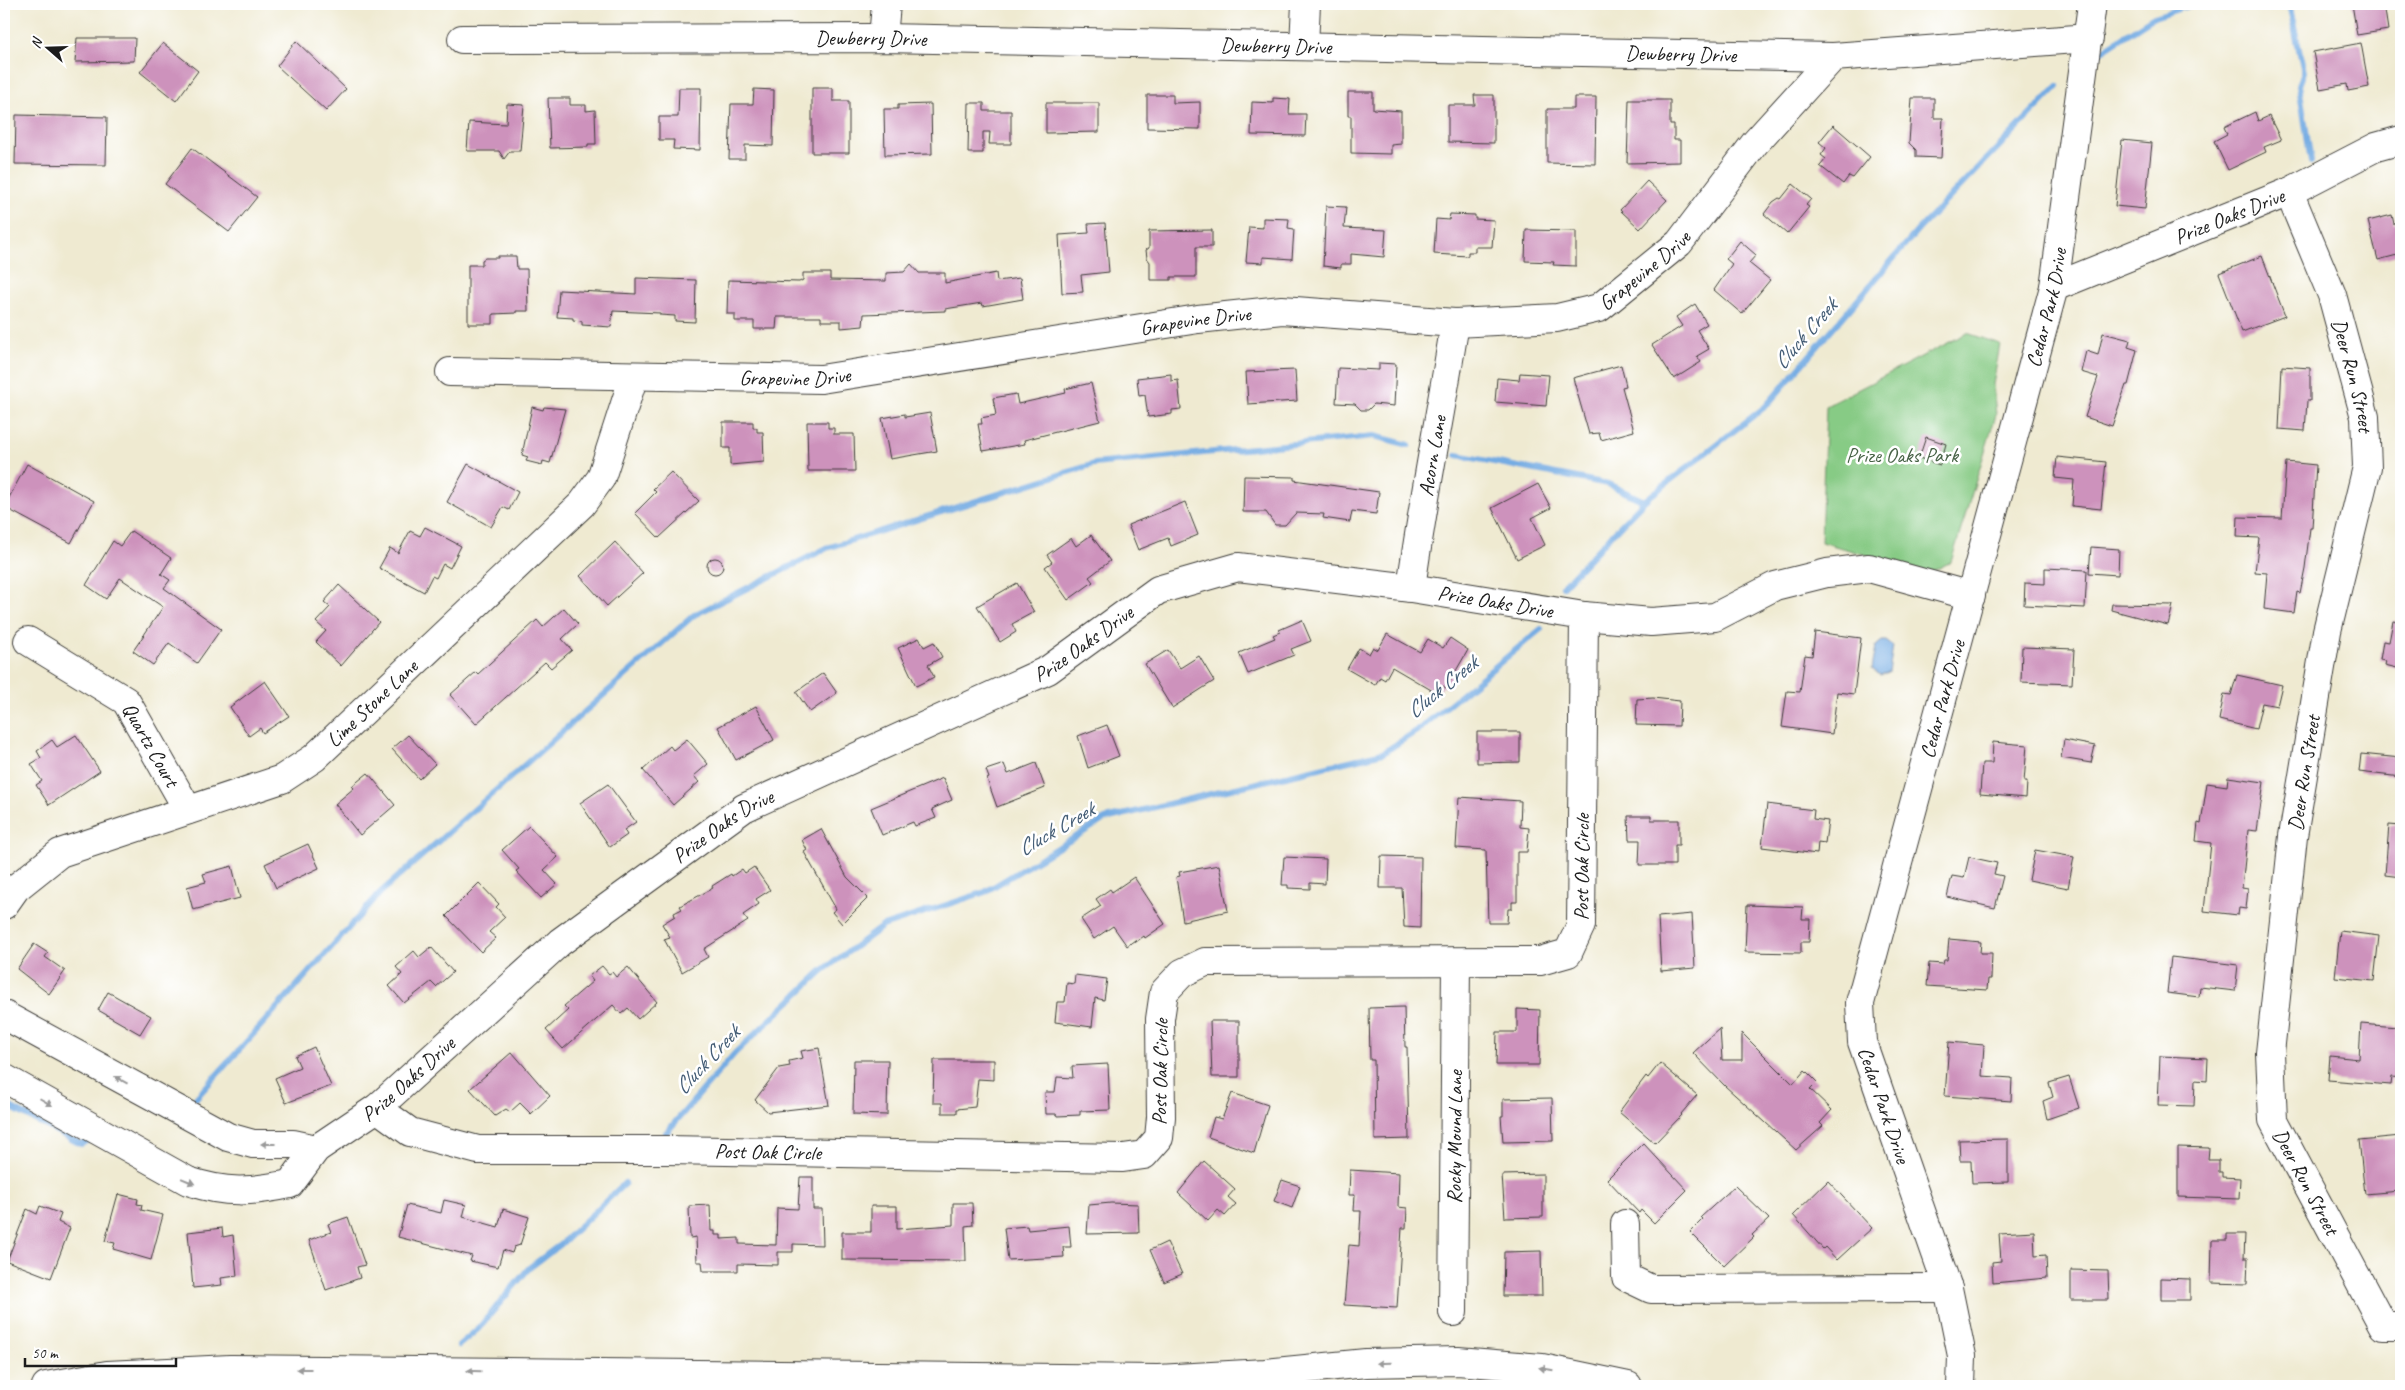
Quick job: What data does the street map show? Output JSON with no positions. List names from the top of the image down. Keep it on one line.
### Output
{"streets":{"street":["Dewberry Drive","Prize Oaks Drive","Grapevine Drive","Cedar Park Drive","Deer Run Street","Acorn Lane","Lime Stone Lane","Quartz Court","Post Oak Circle","Rocky Mound Lane"]},"crossings":[["Dewberry Drive","Grapevine Drive"],["Dewberry Drive","Cedar Park Drive"],["Prize Oaks Drive","Cedar Park Drive"],["Prize Oaks Drive","Deer Run Street"],["Prize Oaks Drive","Acorn Lane"],["Prize Oaks Drive","Post Oak Circle"],["Grapevine Drive","Acorn Lane"],["Grapevine Drive","Lime Stone Lane"],["Lime Stone Lane","Quartz Court"],["Post Oak Circle","Rocky Mound Lane"]],"water":["Cluck Creek"],"parks":["Prize Oaks Park"],"scale_bar":"50 m","north":"left"}
